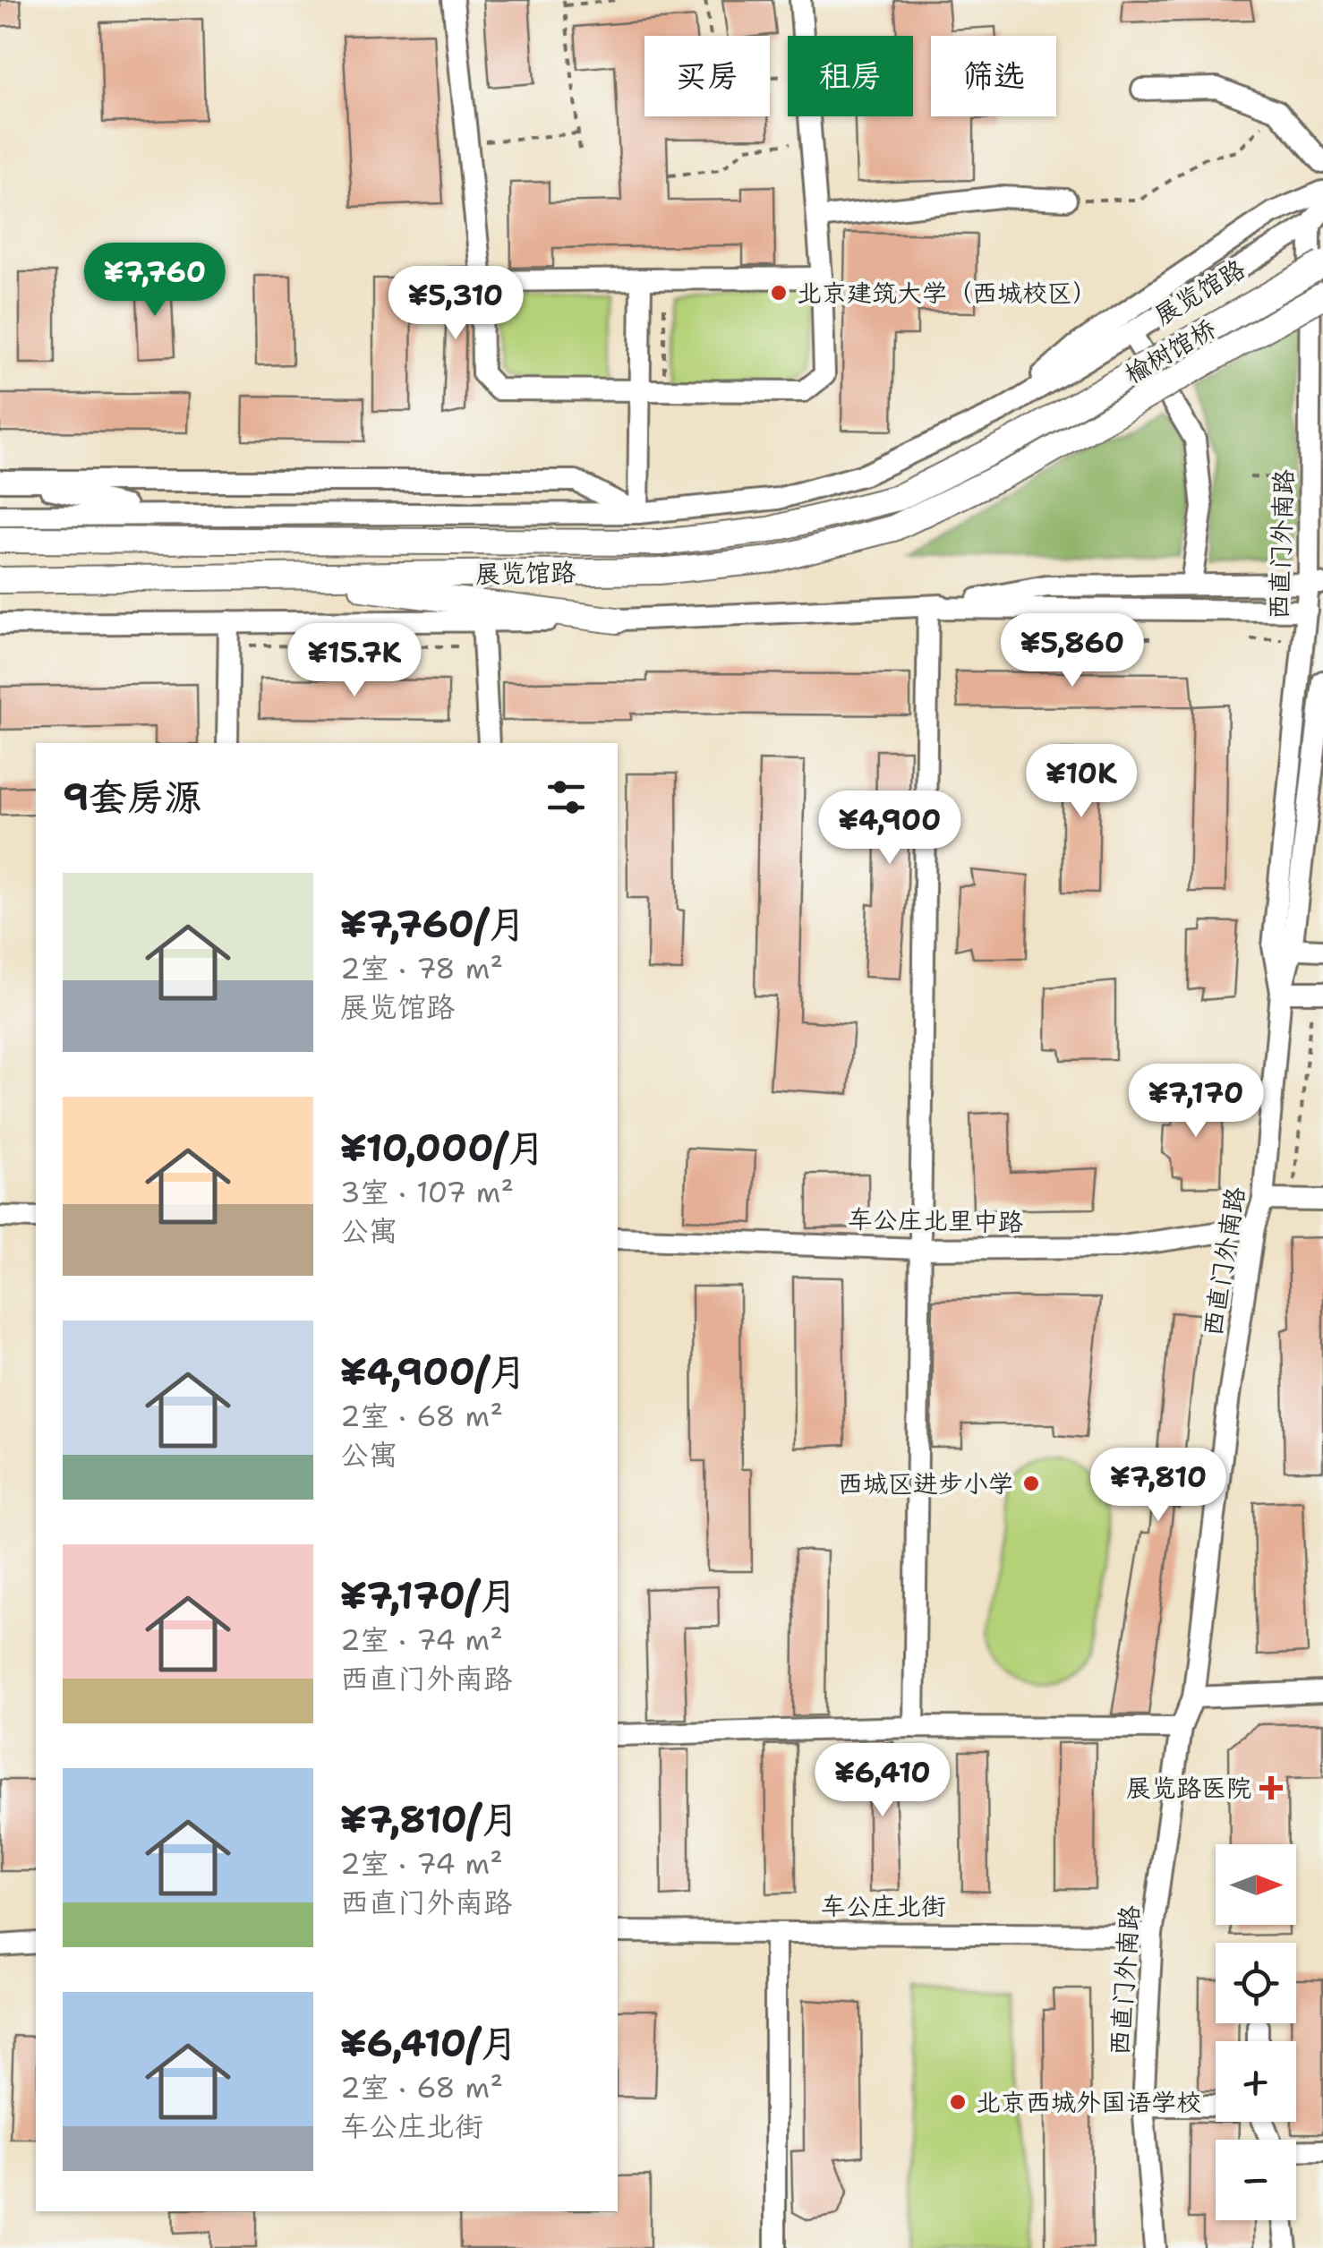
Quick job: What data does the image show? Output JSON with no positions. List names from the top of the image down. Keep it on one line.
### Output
{"streets":{"main road":["展览馆路","榆树馆桥"],"street":["西直门外南路","车公庄北里中路","车公庄北街"]},"crossings":[["展览馆路","榆树馆桥"],["展览馆路","西直门外南路"],["西直门外南路","车公庄北里中路"],["西直门外南路","车公庄北街"]],"places":{"other":["北京建筑大学（西城校区）","西城区进步小学","北京西城外国语学校"],"health":["展览路医院"]},"north":"right","page":{"chip":["买房","租房","筛选"],"price":["¥7,760","¥5,310","¥5,860","¥15.7K","¥10K","¥4,900","¥7,170","¥7,810","¥6,410"],"heading":"9套房源","list":[{"name":"¥7,760/月","note":"2室 · 78 m² · 展览馆路"},{"name":"¥10,000/月","note":"3室 · 107 m² · 公寓"},{"name":"¥4,900/月","note":"2室 · 68 m² · 公寓"},{"name":"¥7,170/月","note":"2室 · 74 m² · 西直门外南路"},{"name":"¥7,810/月","note":"2室 · 74 m² · 西直门外南路"},{"name":"¥6,410/月","note":"2室 · 68 m² · 车公庄北街"}],"map_buttons":["+","−"]}}
